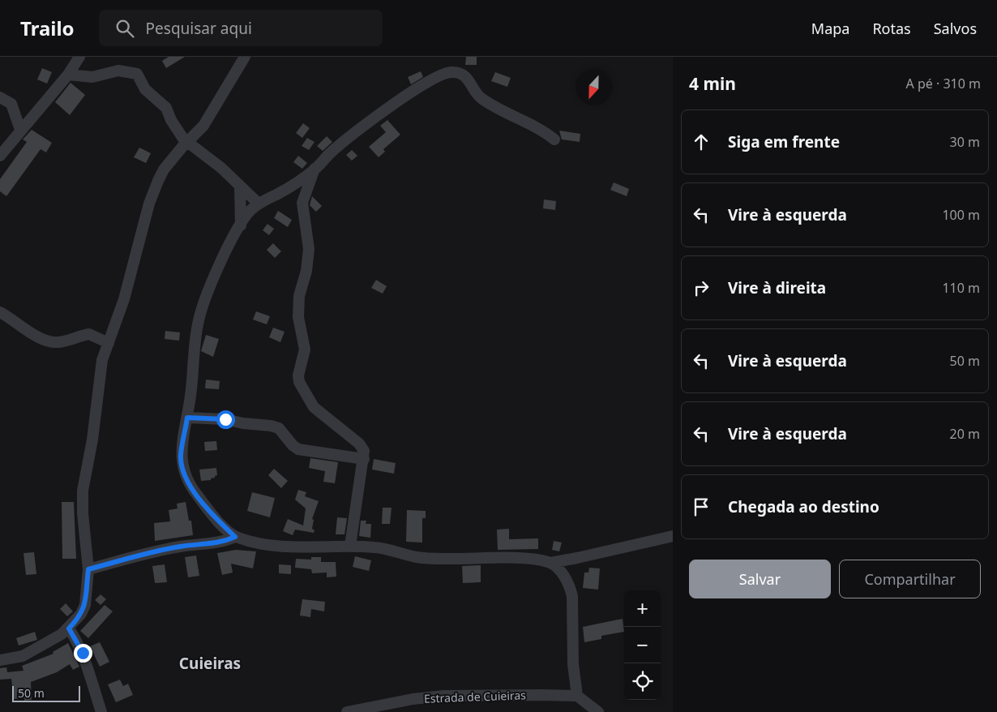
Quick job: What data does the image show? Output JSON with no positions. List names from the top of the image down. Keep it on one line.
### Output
{"streets":{"street":["Estrada de Cuieiras"]},"districts":["Cuieiras"],"scale_bar":"50 m","north":"bottom","page":{"header":"Trailo","search":"Pesquisar aqui","nav":["Mapa","Rotas","Salvos"],"heading":["4 min","A pé · 310 m"],"list":[["Siga em frente","30 m"],["Vire à esquerda","100 m"],["Vire à direita","110 m"],["Vire à esquerda","50 m"],["Vire à esquerda","20 m"],"Chegada ao destino"],"buttons":["Salvar","Compartilhar"],"map_buttons":["+","−"],"scale":"50 m"}}
